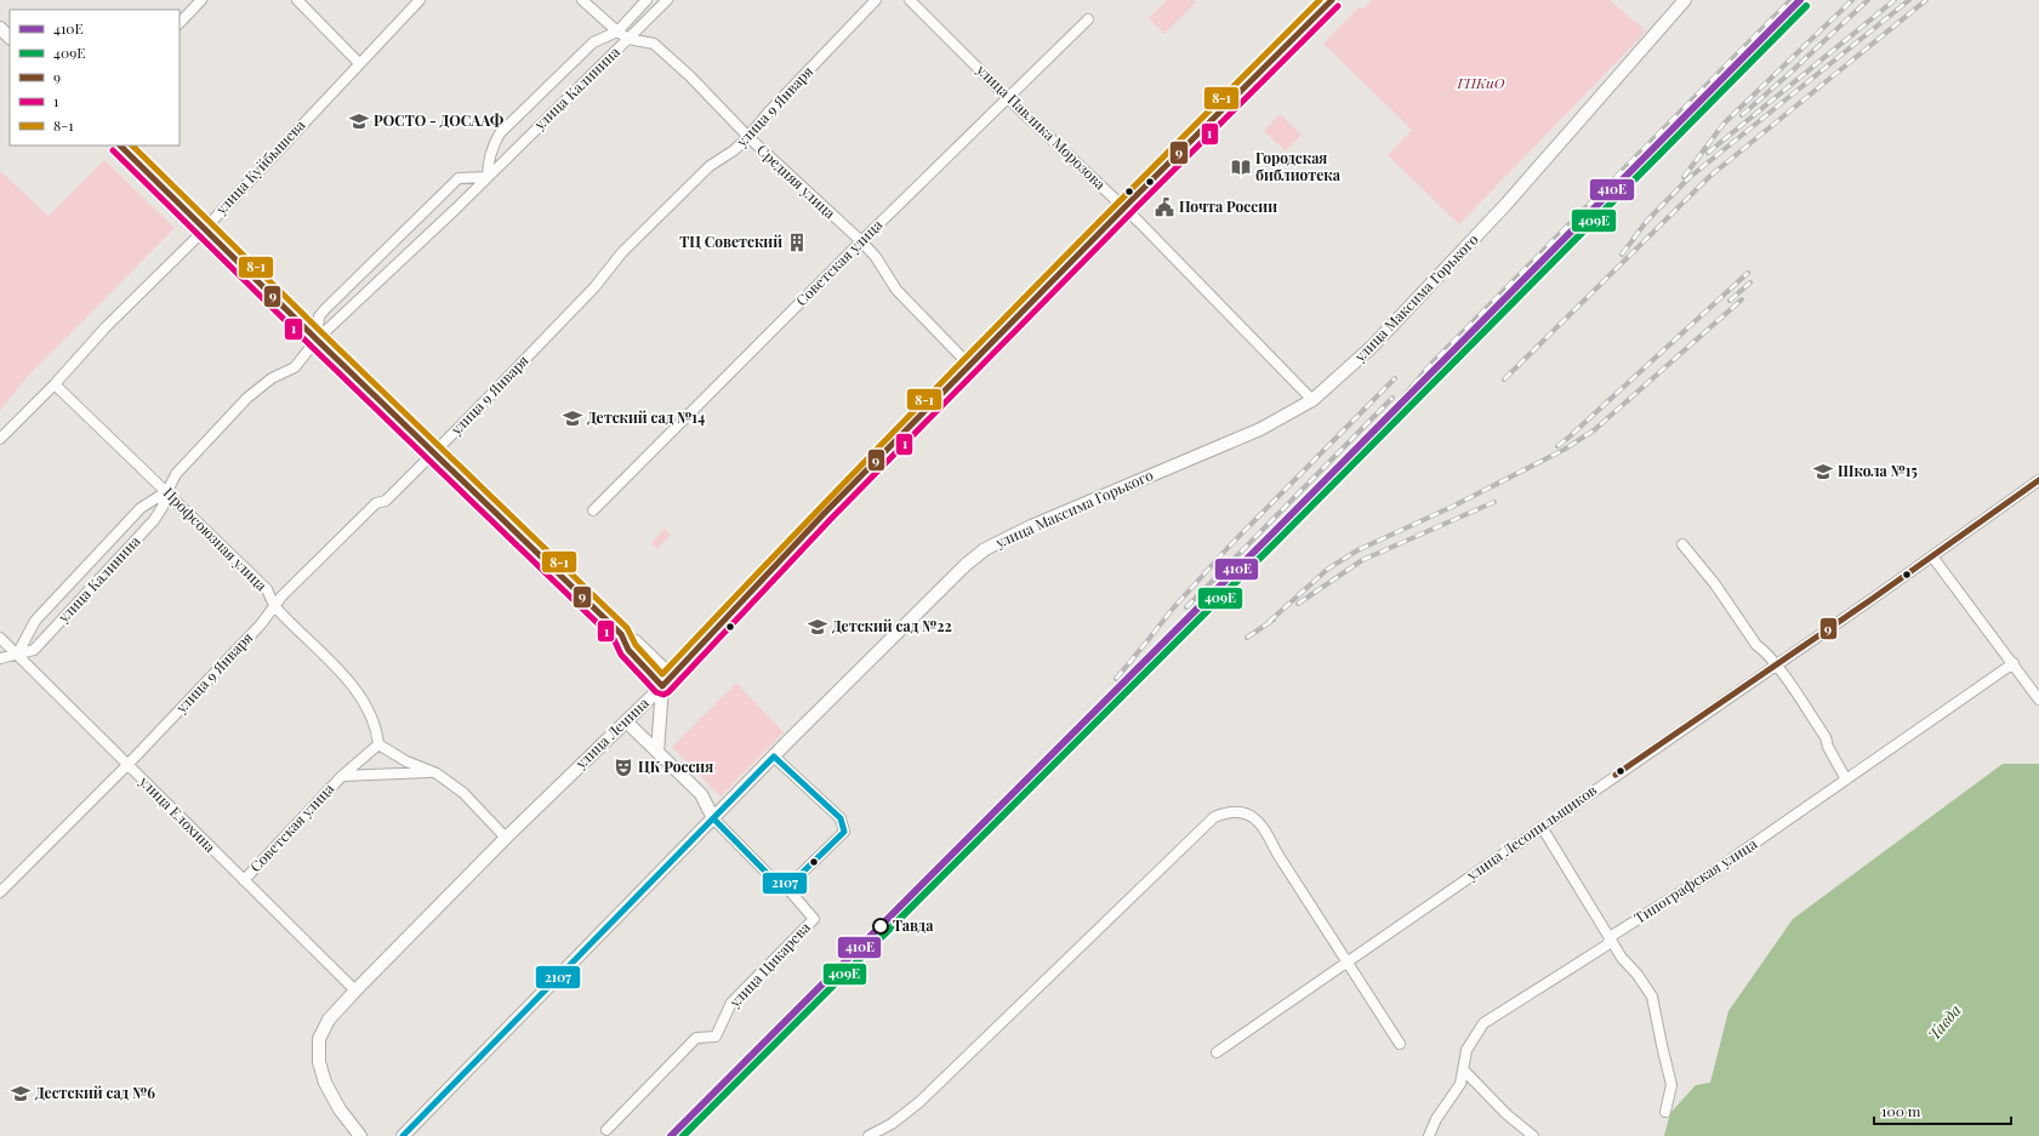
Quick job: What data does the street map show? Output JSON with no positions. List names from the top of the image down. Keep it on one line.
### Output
{"streets":{"street":["улица Калинина","улица 9 Января","улица Павлика Морозова","улица Куйбышева","Средняя улица","Советская улица","улица Максима Горького","Профсоюзная улица","улица Ленина","улица Елохина","улица Лесопильщиков","Типографская улица","улица Цикарева"]},"crossings":[["улица Калинина","Средняя улица"],["улица Калинина","Профсоюзная улица"],["улица Калинина","улица Елохина"],["улица 9 Января","Средняя улица"],["улица 9 Января","Профсоюзная улица"],["улица 9 Января","улица Елохина"],["улица Павлика Морозова","Советская улица"],["улица Павлика Морозова","улица Максима Горького"],["улица Павлика Морозова","улица Ленина"],["улица Куйбышева","Профсоюзная улица"],["Средняя улица","Советская улица"],["Средняя улица","улица Ленина"],["Советская улица","Профсоюзная улица"],["Советская улица","улица Елохина"],["улица Ленина","улица Елохина"]],"water":["Тавда"],"parks":["ГПКиО"],"places":{"school or university":["РОСТО - ДОСААФ","Детский сад №14","Школа №15","Детский сад №22","Дестский сад №6"],"library":["Городская библиотека"],"public building":["Почта России"],"building":["ТЦ Советский"],"theatre":["ЦК Россия"],"other":["Тавда"]},"lines":["transit line 410E","transit line 9","transit line 8-1","transit line 409E","transit line 1","transit line 2107"],"legend":["410E","409E","9","1","8-1"],"scale_bar":"100 m"}
